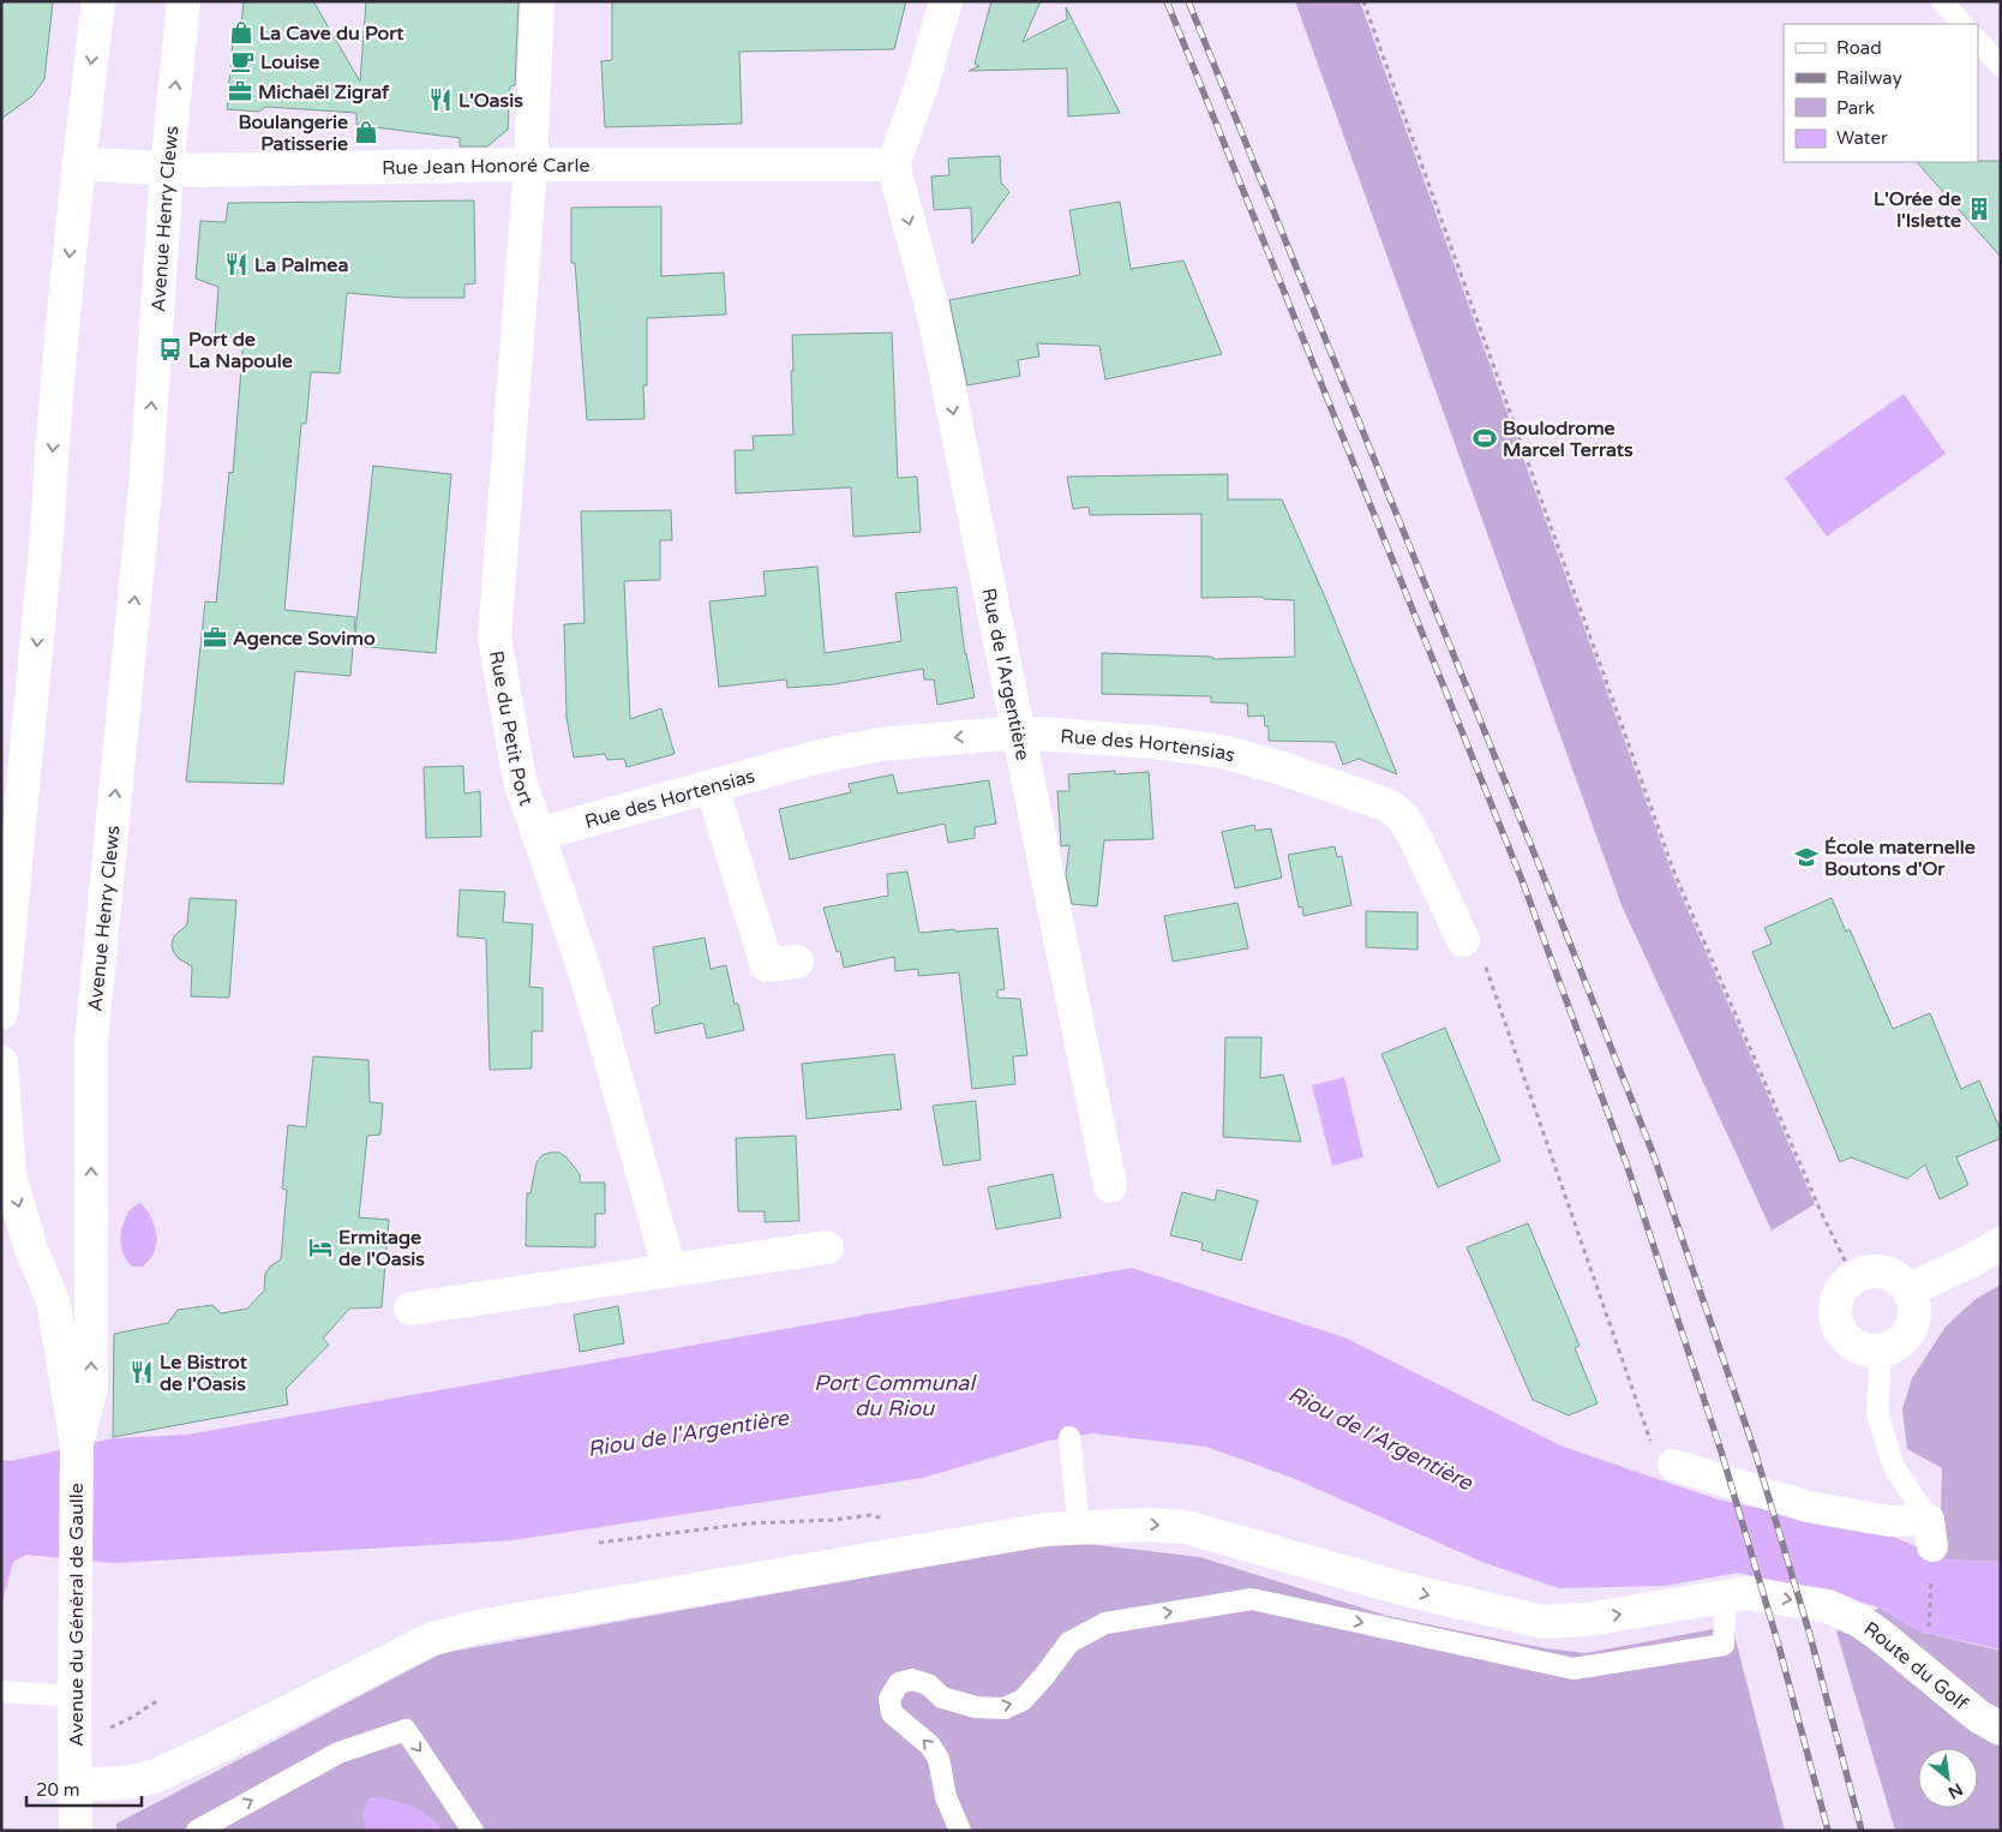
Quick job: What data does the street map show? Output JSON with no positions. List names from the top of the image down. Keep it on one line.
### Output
{"streets":{"street":["Rue Jean Honoré Carle","Avenue Henry Clews","Rue de l'Argentière","Rue du Petit Port","Rue des Hortensias","Avenue du Général de Gaulle","Route du Golf"]},"crossings":[["Rue Jean Honoré Carle","Avenue Henry Clews"],["Rue Jean Honoré Carle","Rue de l'Argentière"],["Rue Jean Honoré Carle","Rue du Petit Port"],["Avenue Henry Clews","Avenue du Général de Gaulle"],["Rue de l'Argentière","Rue des Hortensias"],["Rue du Petit Port","Rue des Hortensias"],["Avenue du Général de Gaulle","Route du Golf"]],"one_way":["Rue de l'Argentière","Route du Golf"],"water":["Port Communal du Riou","Riou de l'Argentière"],"places":{"shop":["La Cave du Port","Boulangerie Patisserie"],"cafe":["Louise"],"office":["Michaël Zigraf","Agence Sovimo"],"restaurant":["L'Oasis","La Palmea","Le Bistrot de l'Oasis"],"building":["L'Orée de l'Islette"],"bus stop":["Port de La Napoule"],"sports":["Boulodrome Marcel Terrats"],"school or university":["École maternelle Boutons d'Or"],"hotel":["Ermitage de l'Oasis"]},"legend":["Road","Railway","Park","Water"],"scale_bar":"20 m","north":"bottom right"}
